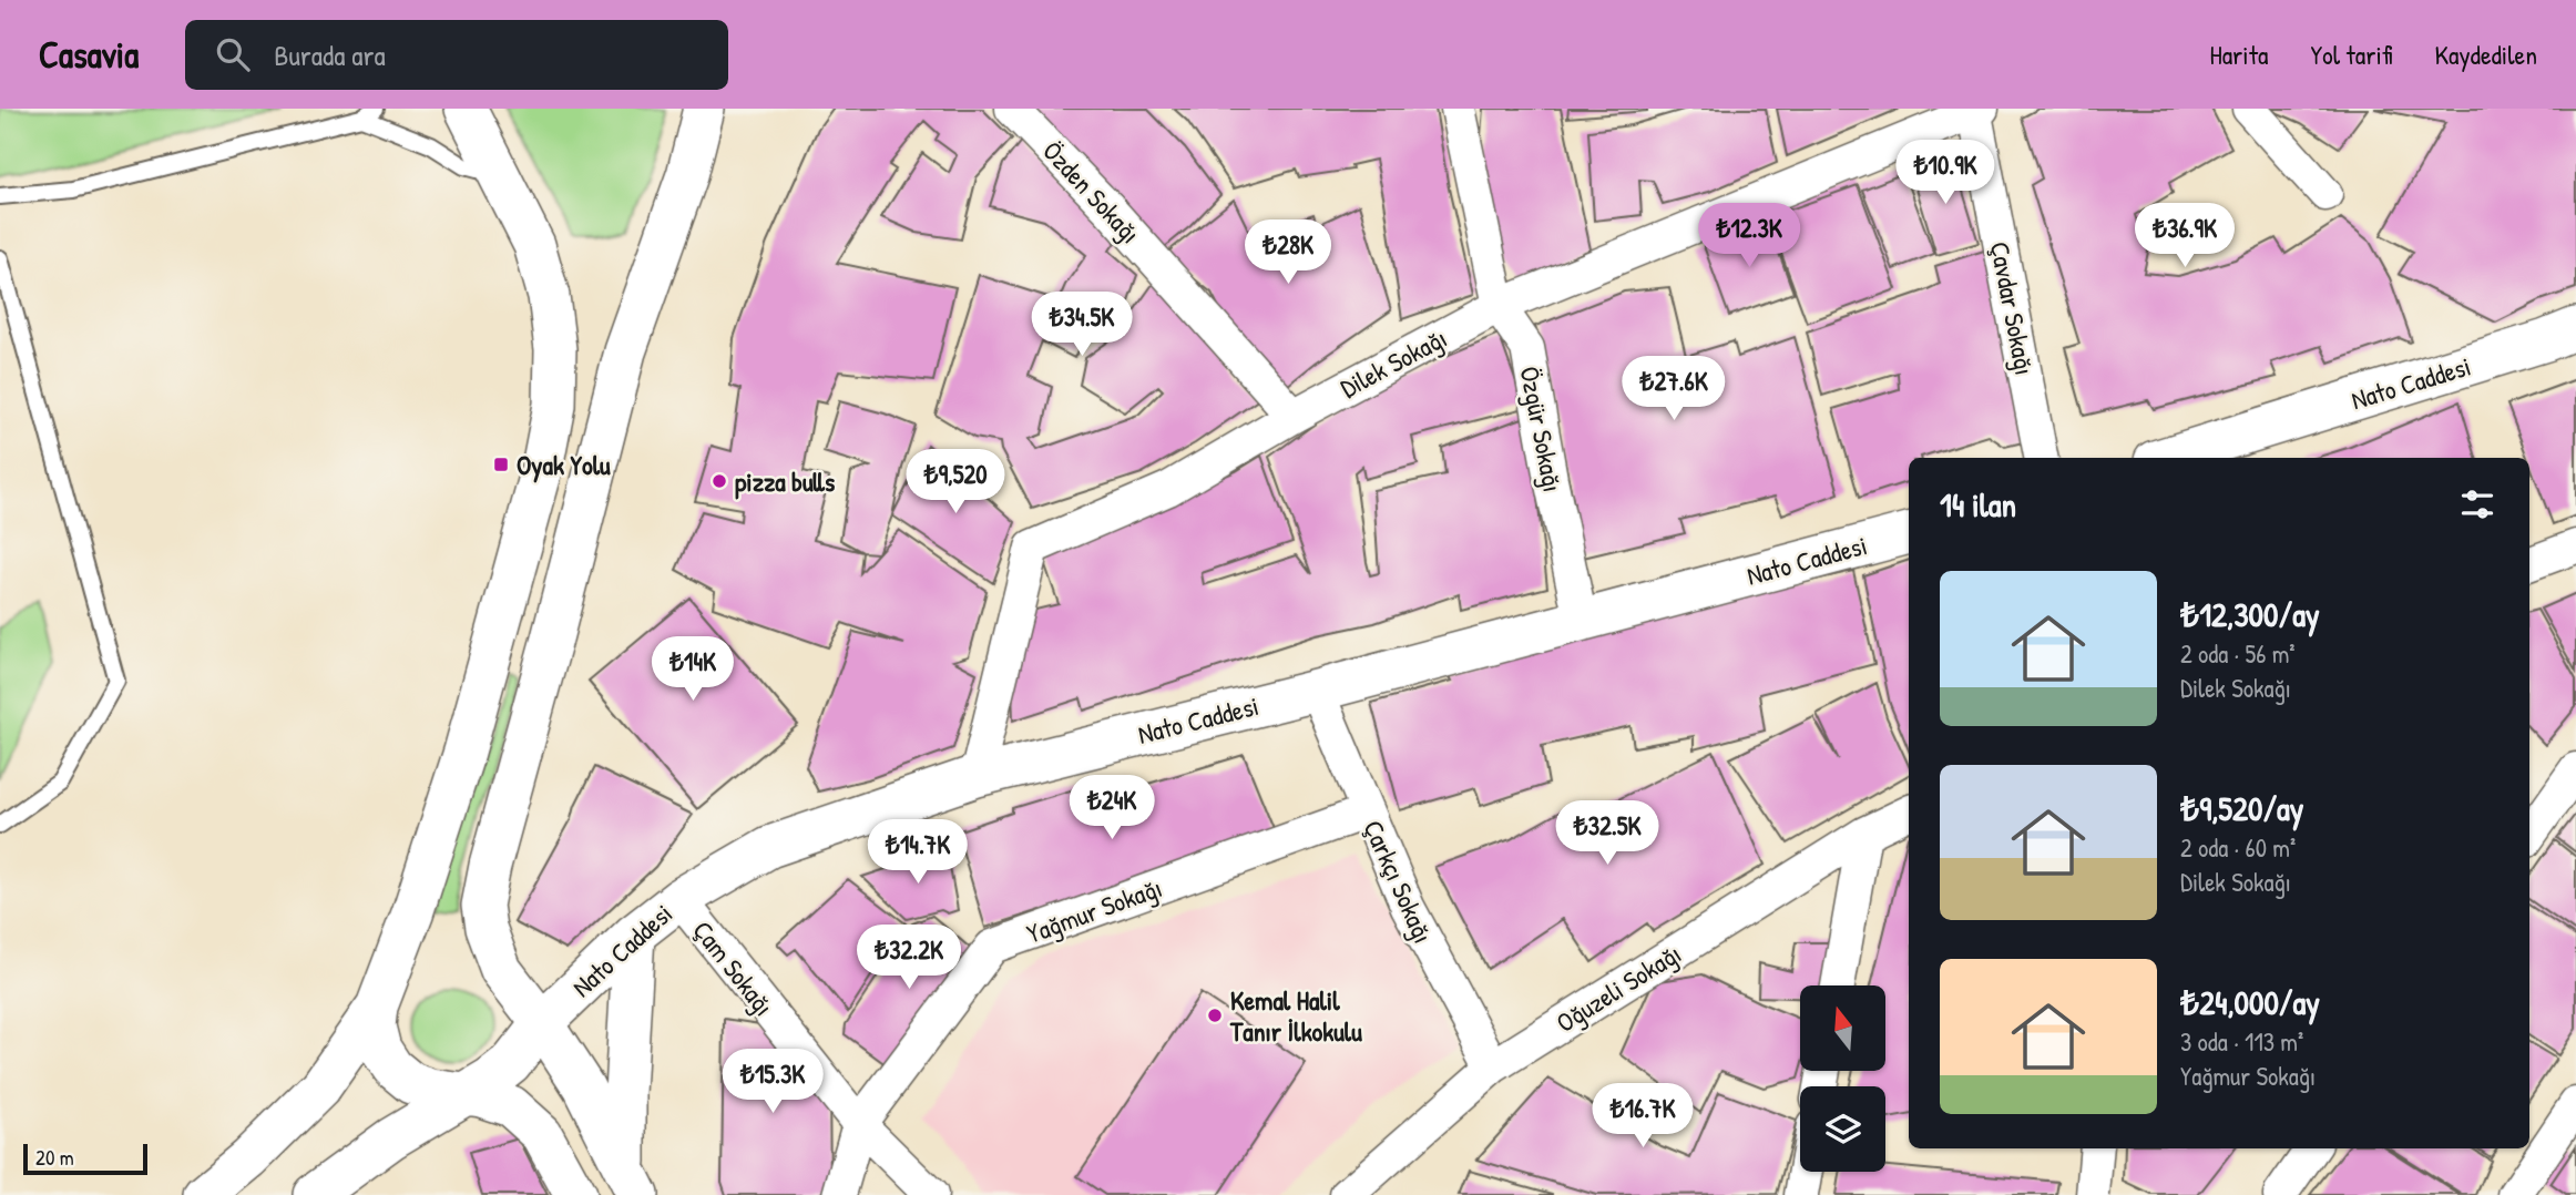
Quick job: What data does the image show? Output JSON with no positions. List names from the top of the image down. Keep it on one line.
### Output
{"streets":{"street":["Özden Sokağı","Çavdar Sokağı","Dilek Sokağı","Nato Caddesi","Özgür Sokağı","Çarkçı Sokağı","Yağmur Sokağı","Çam Sokağı","Oğuzeli Sokağı"]},"crossings":[["Özden Sokağı","Dilek Sokağı"],["Çavdar Sokağı","Dilek Sokağı"],["Dilek Sokağı","Nato Caddesi"],["Dilek Sokağı","Özgür Sokağı"],["Nato Caddesi","Özgür Sokağı"],["Nato Caddesi","Çarkçı Sokağı"],["Nato Caddesi","Çam Sokağı"],["Çarkçı Sokağı","Yağmur Sokağı"],["Çarkçı Sokağı","Oğuzeli Sokağı"],["Yağmur Sokağı","Çam Sokağı"]],"places":{"transit":["Oyak Yolu"],"other":["pizza bulls","Kemal Halil Tanır İlkokulu"]},"scale_bar":"20 m","north":"top","page":{"header":"Casavia","search":"Burada ara","nav":["Harita","Yol tarifi","Kaydedilen"],"price":["₺10.9K","₺12.3K","₺36.9K","₺28K","₺34.5K","₺27.6K","₺9,520","₺14K","₺24K","₺32.5K","₺14.7K","₺32.2K","₺15.3K","₺16.7K"],"heading":"14 ilan","list":[{"name":"₺12,300/ay","note":"2 oda · 56 m² · Dilek Sokağı"},{"name":"₺9,520/ay","note":"2 oda · 60 m² · Dilek Sokağı"},{"name":"₺24,000/ay","note":"3 oda · 113 m² · Yağmur Sokağı"}],"scale":"20 m"}}
